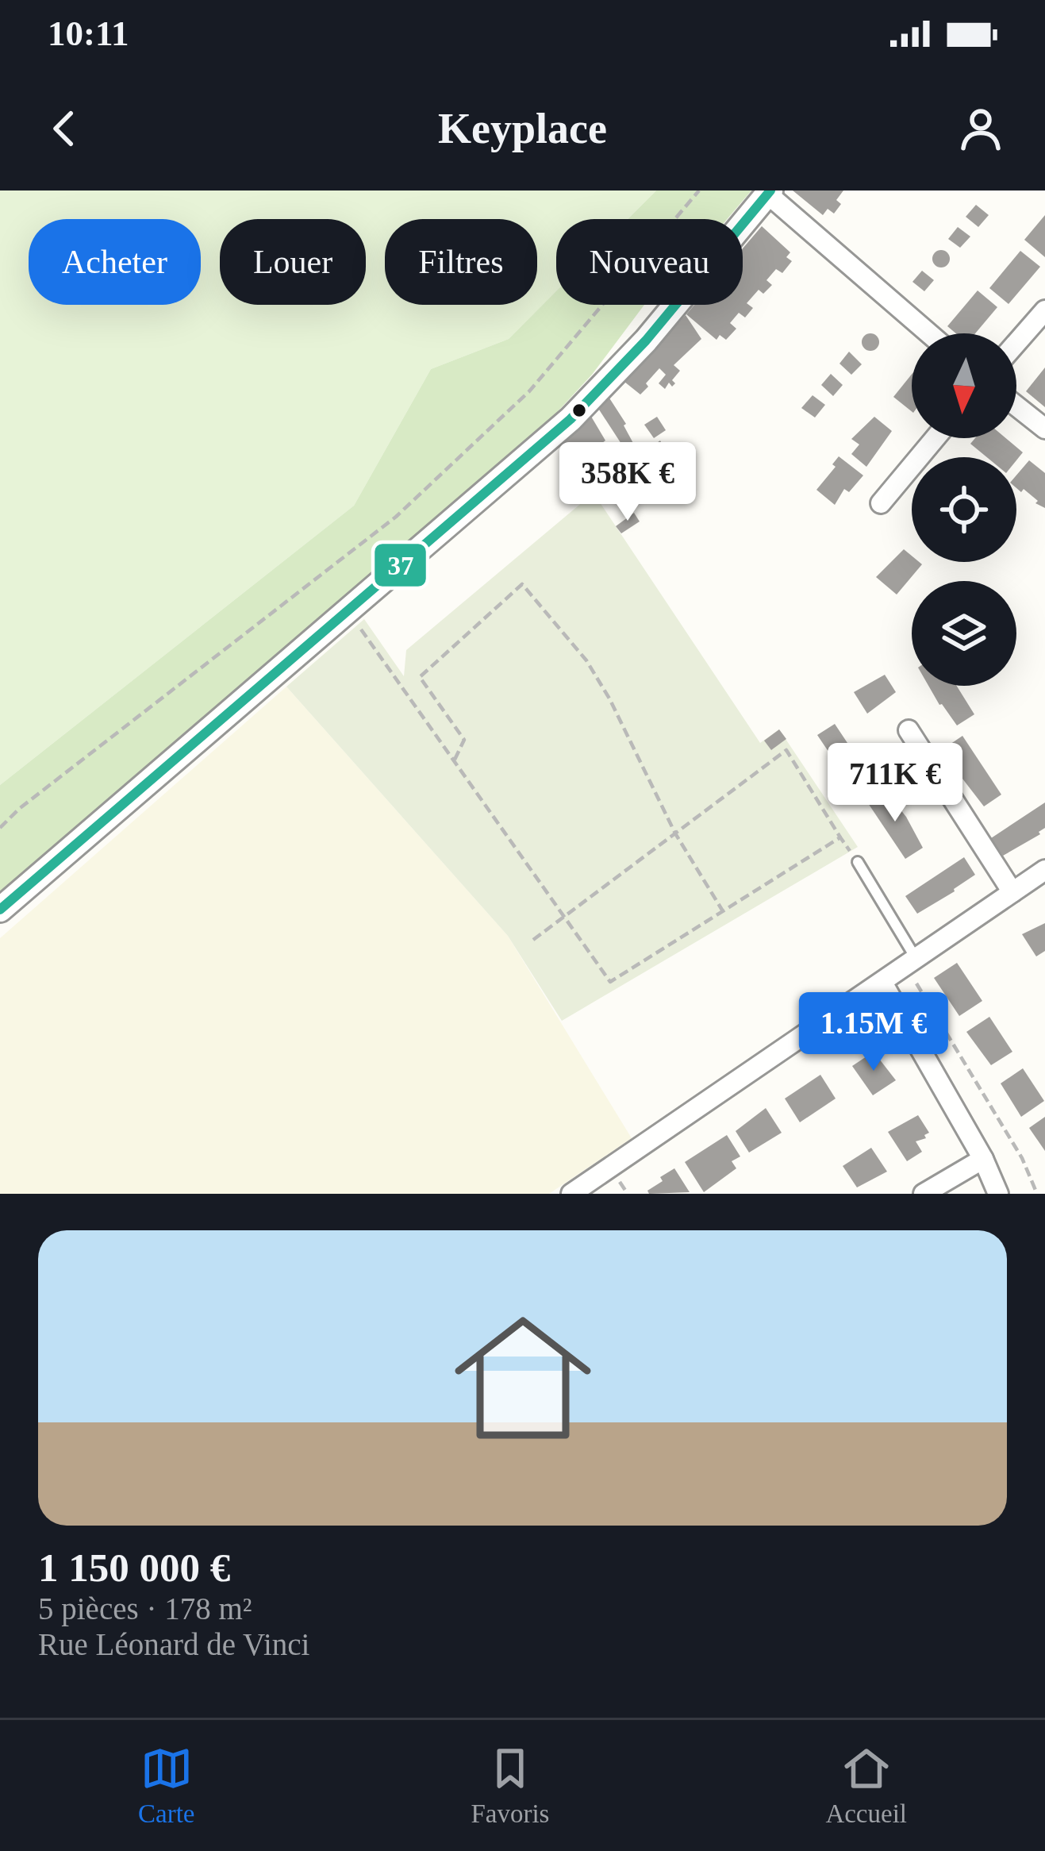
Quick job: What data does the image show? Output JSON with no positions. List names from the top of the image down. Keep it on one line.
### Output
{"lines":["transit line 37"],"north":"bottom","page":{"status":"10:11","header":"Keyplace","chip":["Acheter","Louer","Filtres","Nouveau"],"price":["358K €","711K €","1.15M €"],"list":[{"name":"1 150 000 €","note":"5 pièces · 178 m² · Rue Léonard de Vinci"}],"tabs":["Carte","Favoris","Accueil"]}}
